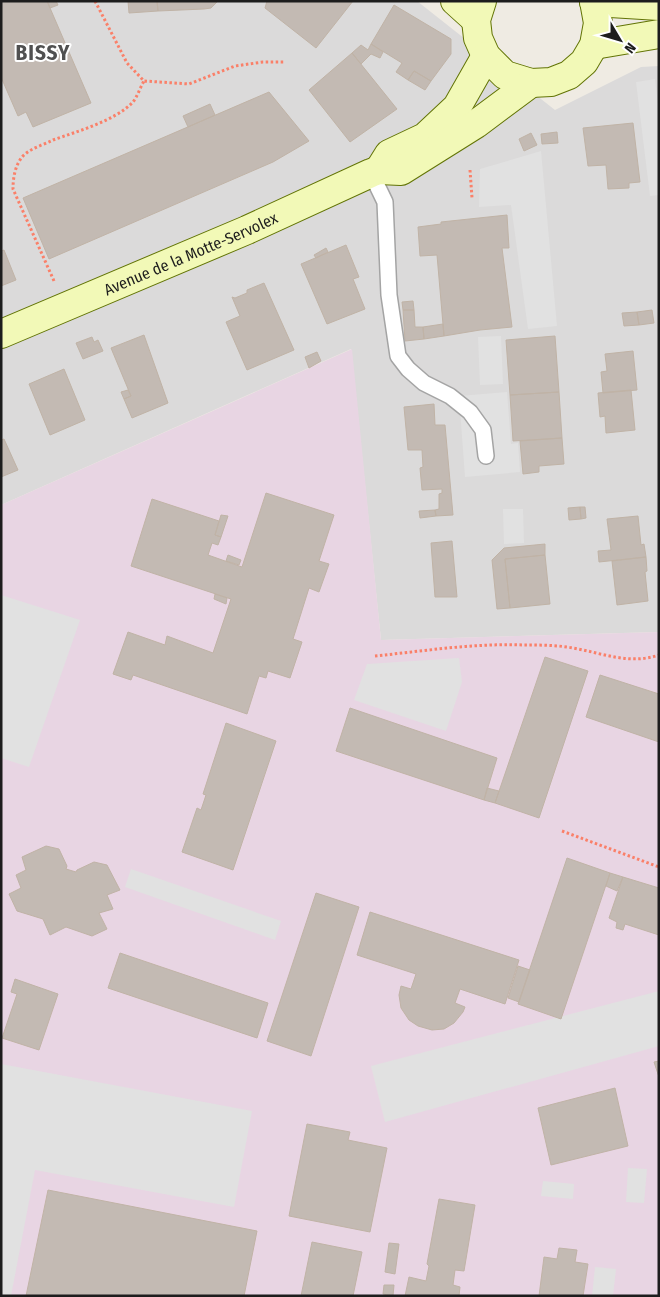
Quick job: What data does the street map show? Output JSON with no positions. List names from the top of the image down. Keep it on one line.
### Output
{"streets":{"main road":["Avenue de la Motte-Servolex"]},"districts":["BISSY"],"north":"bottom right"}
